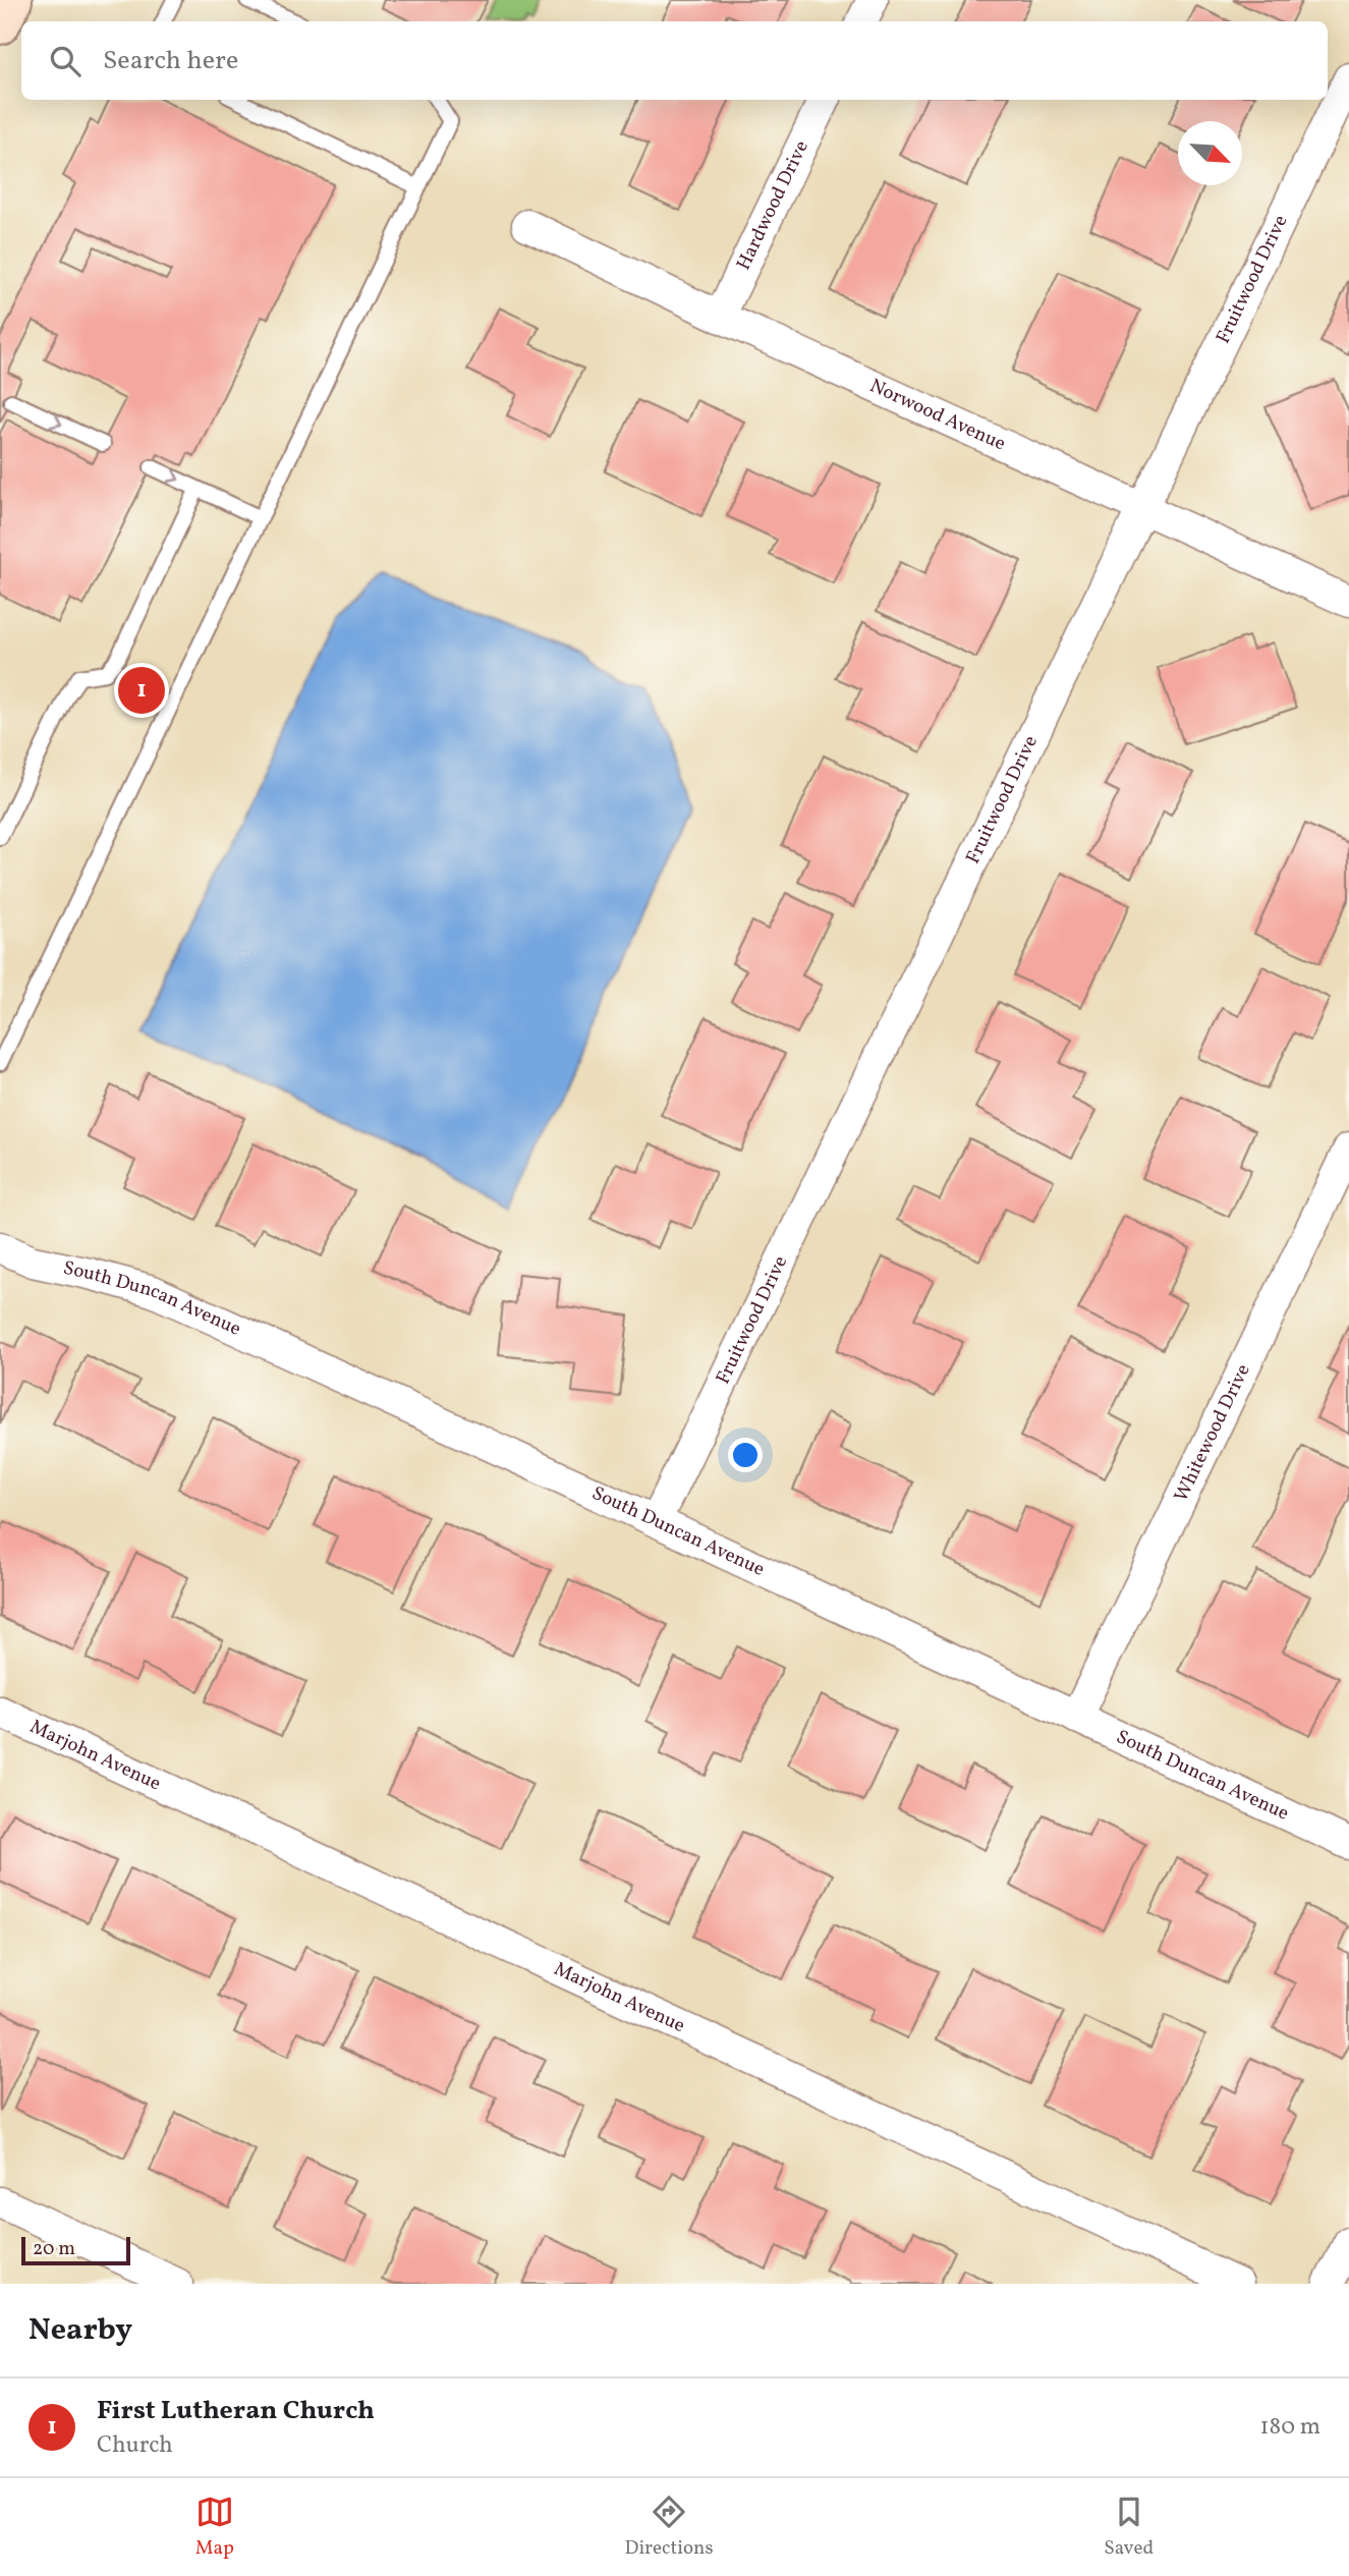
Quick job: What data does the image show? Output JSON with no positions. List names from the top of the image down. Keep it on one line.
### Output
{"streets":{"street":["Hardwood Drive","Fruitwood Drive","Norwood Avenue","South Duncan Avenue","Whitewood Drive","Marjohn Avenue"]},"crossings":[["Hardwood Drive","Norwood Avenue"],["Fruitwood Drive","Norwood Avenue"],["Fruitwood Drive","South Duncan Avenue"],["South Duncan Avenue","Whitewood Drive"]],"scale_bar":"20 m","north":"bottom right","page":{"search":"Search here","pins":"1","scale":"20 m","heading":"Nearby","list":[{"mark":"1","name":"First Lutheran Church","note":"Church","value":"180 m"}],"nav":["Map","Directions","Saved"]}}
